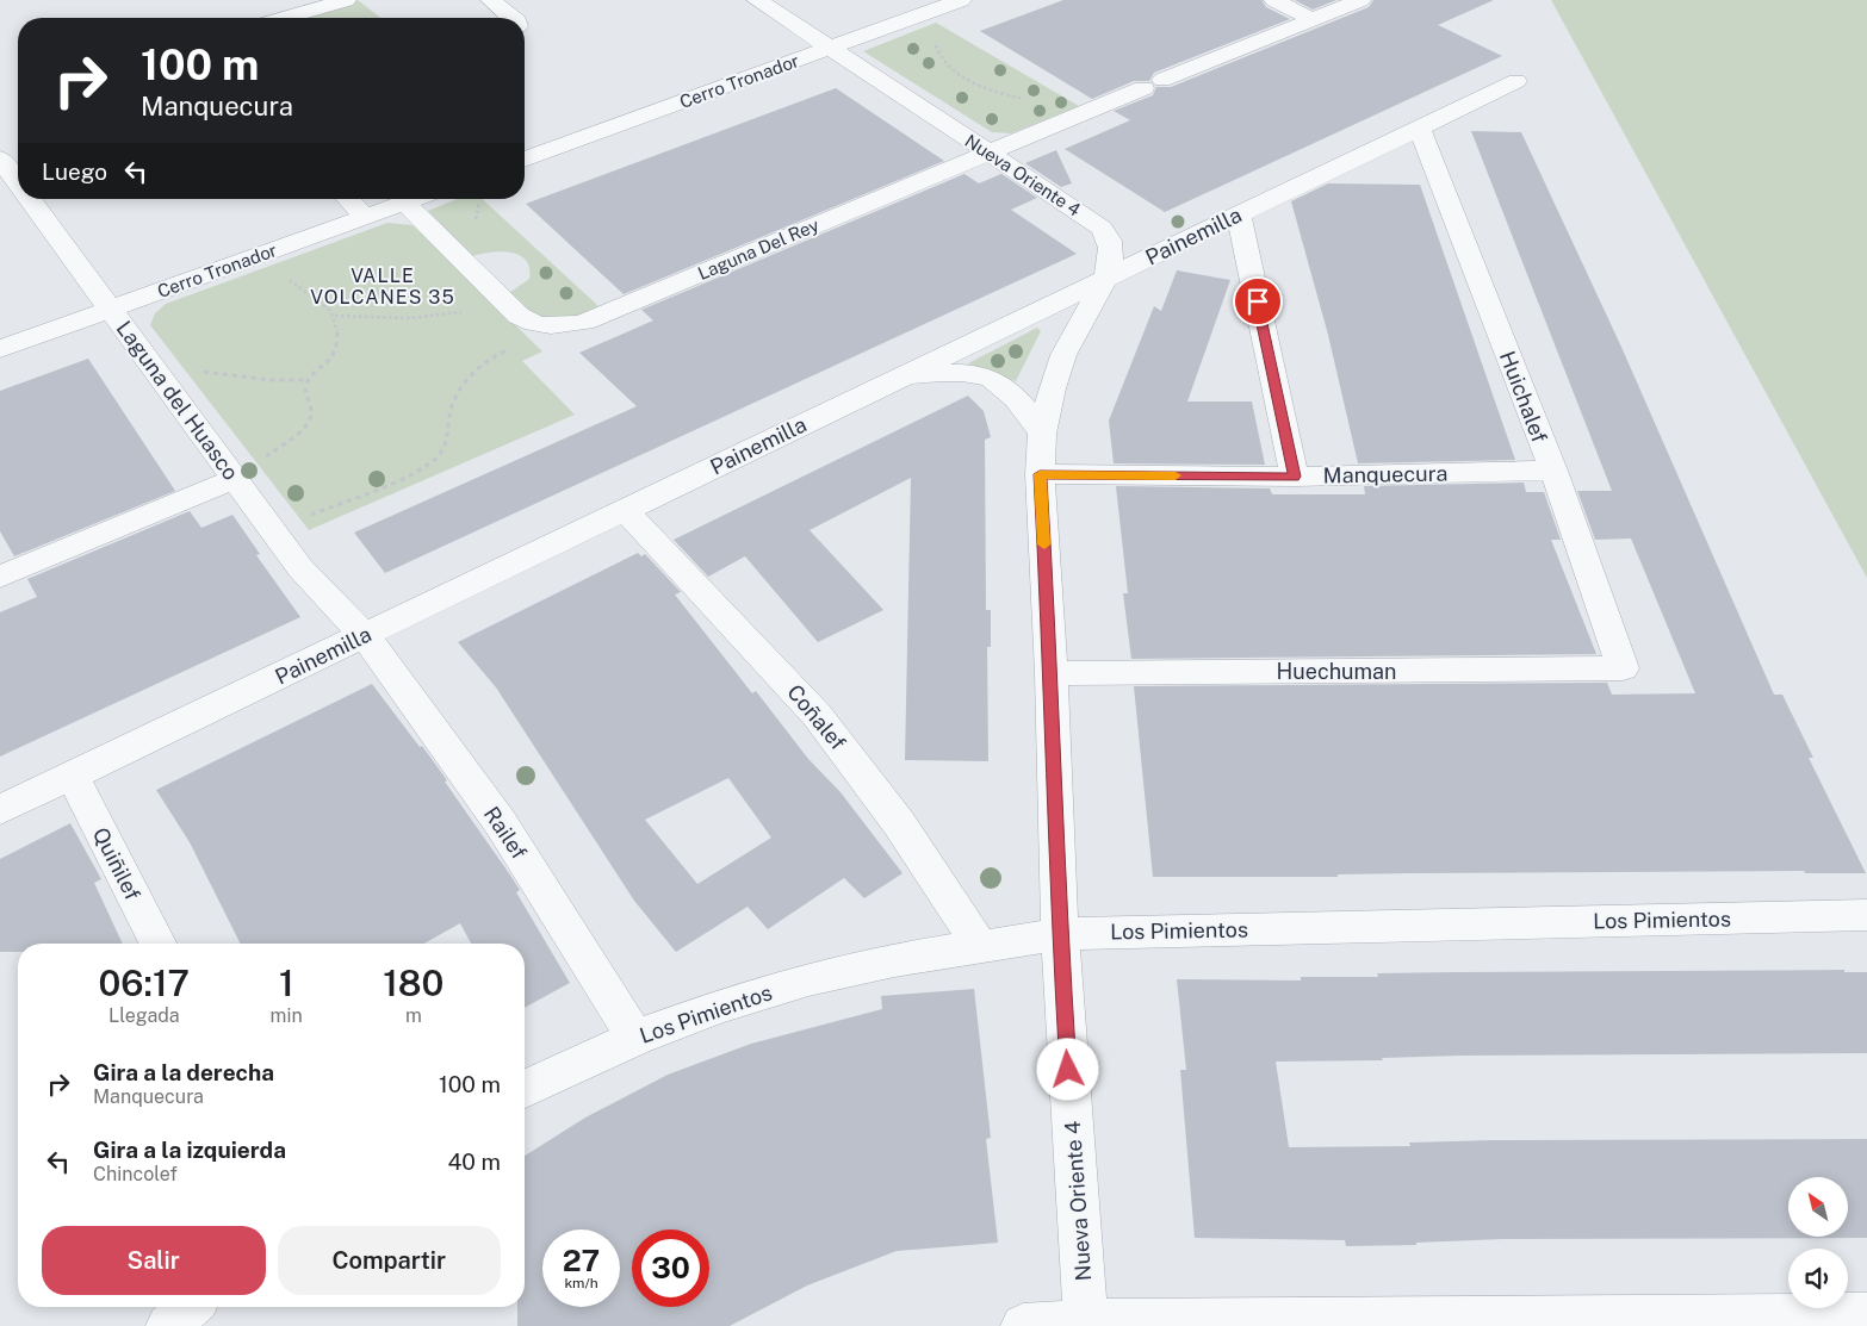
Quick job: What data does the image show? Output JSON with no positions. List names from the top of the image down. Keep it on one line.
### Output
{"streets":{"street":["Cerro Tronador","Nueva Oriente 4","Painemilla","Laguna Del Rey","Huichalef","Laguna del Huasco","Manquecura","Huechuman","Coñalef","Railef","Quiñilef","Los Pimientos"]},"crossings":[["Cerro Tronador","Nueva Oriente 4"],["Cerro Tronador","Laguna Del Rey"],["Cerro Tronador","Laguna del Huasco"],["Nueva Oriente 4","Painemilla"],["Nueva Oriente 4","Laguna Del Rey"],["Nueva Oriente 4","Manquecura"],["Nueva Oriente 4","Huechuman"],["Nueva Oriente 4","Los Pimientos"],["Painemilla","Huichalef"],["Painemilla","Laguna del Huasco"],["Painemilla","Coñalef"],["Painemilla","Railef"],["Painemilla","Quiñilef"],["Huichalef","Manquecura"],["Huichalef","Huechuman"],["Laguna del Huasco","Railef"],["Coñalef","Los Pimientos"],["Railef","Los Pimientos"]],"districts":["VALLE VOLCANES 35"],"north":"top left","page":{"turn":["100 m","Manquecura"],"then":"Luego","eta":["06:17","Llegada","1","min","180","m"],"list":[{"name":"Gira a la derecha","note":"Manquecura","value":"100 m"},{"name":"Gira a la izquierda","note":"Chincolef","value":"40 m"}],"buttons":["Salir","Compartir"],"speed":"27 km/h","limit":"30"}}
